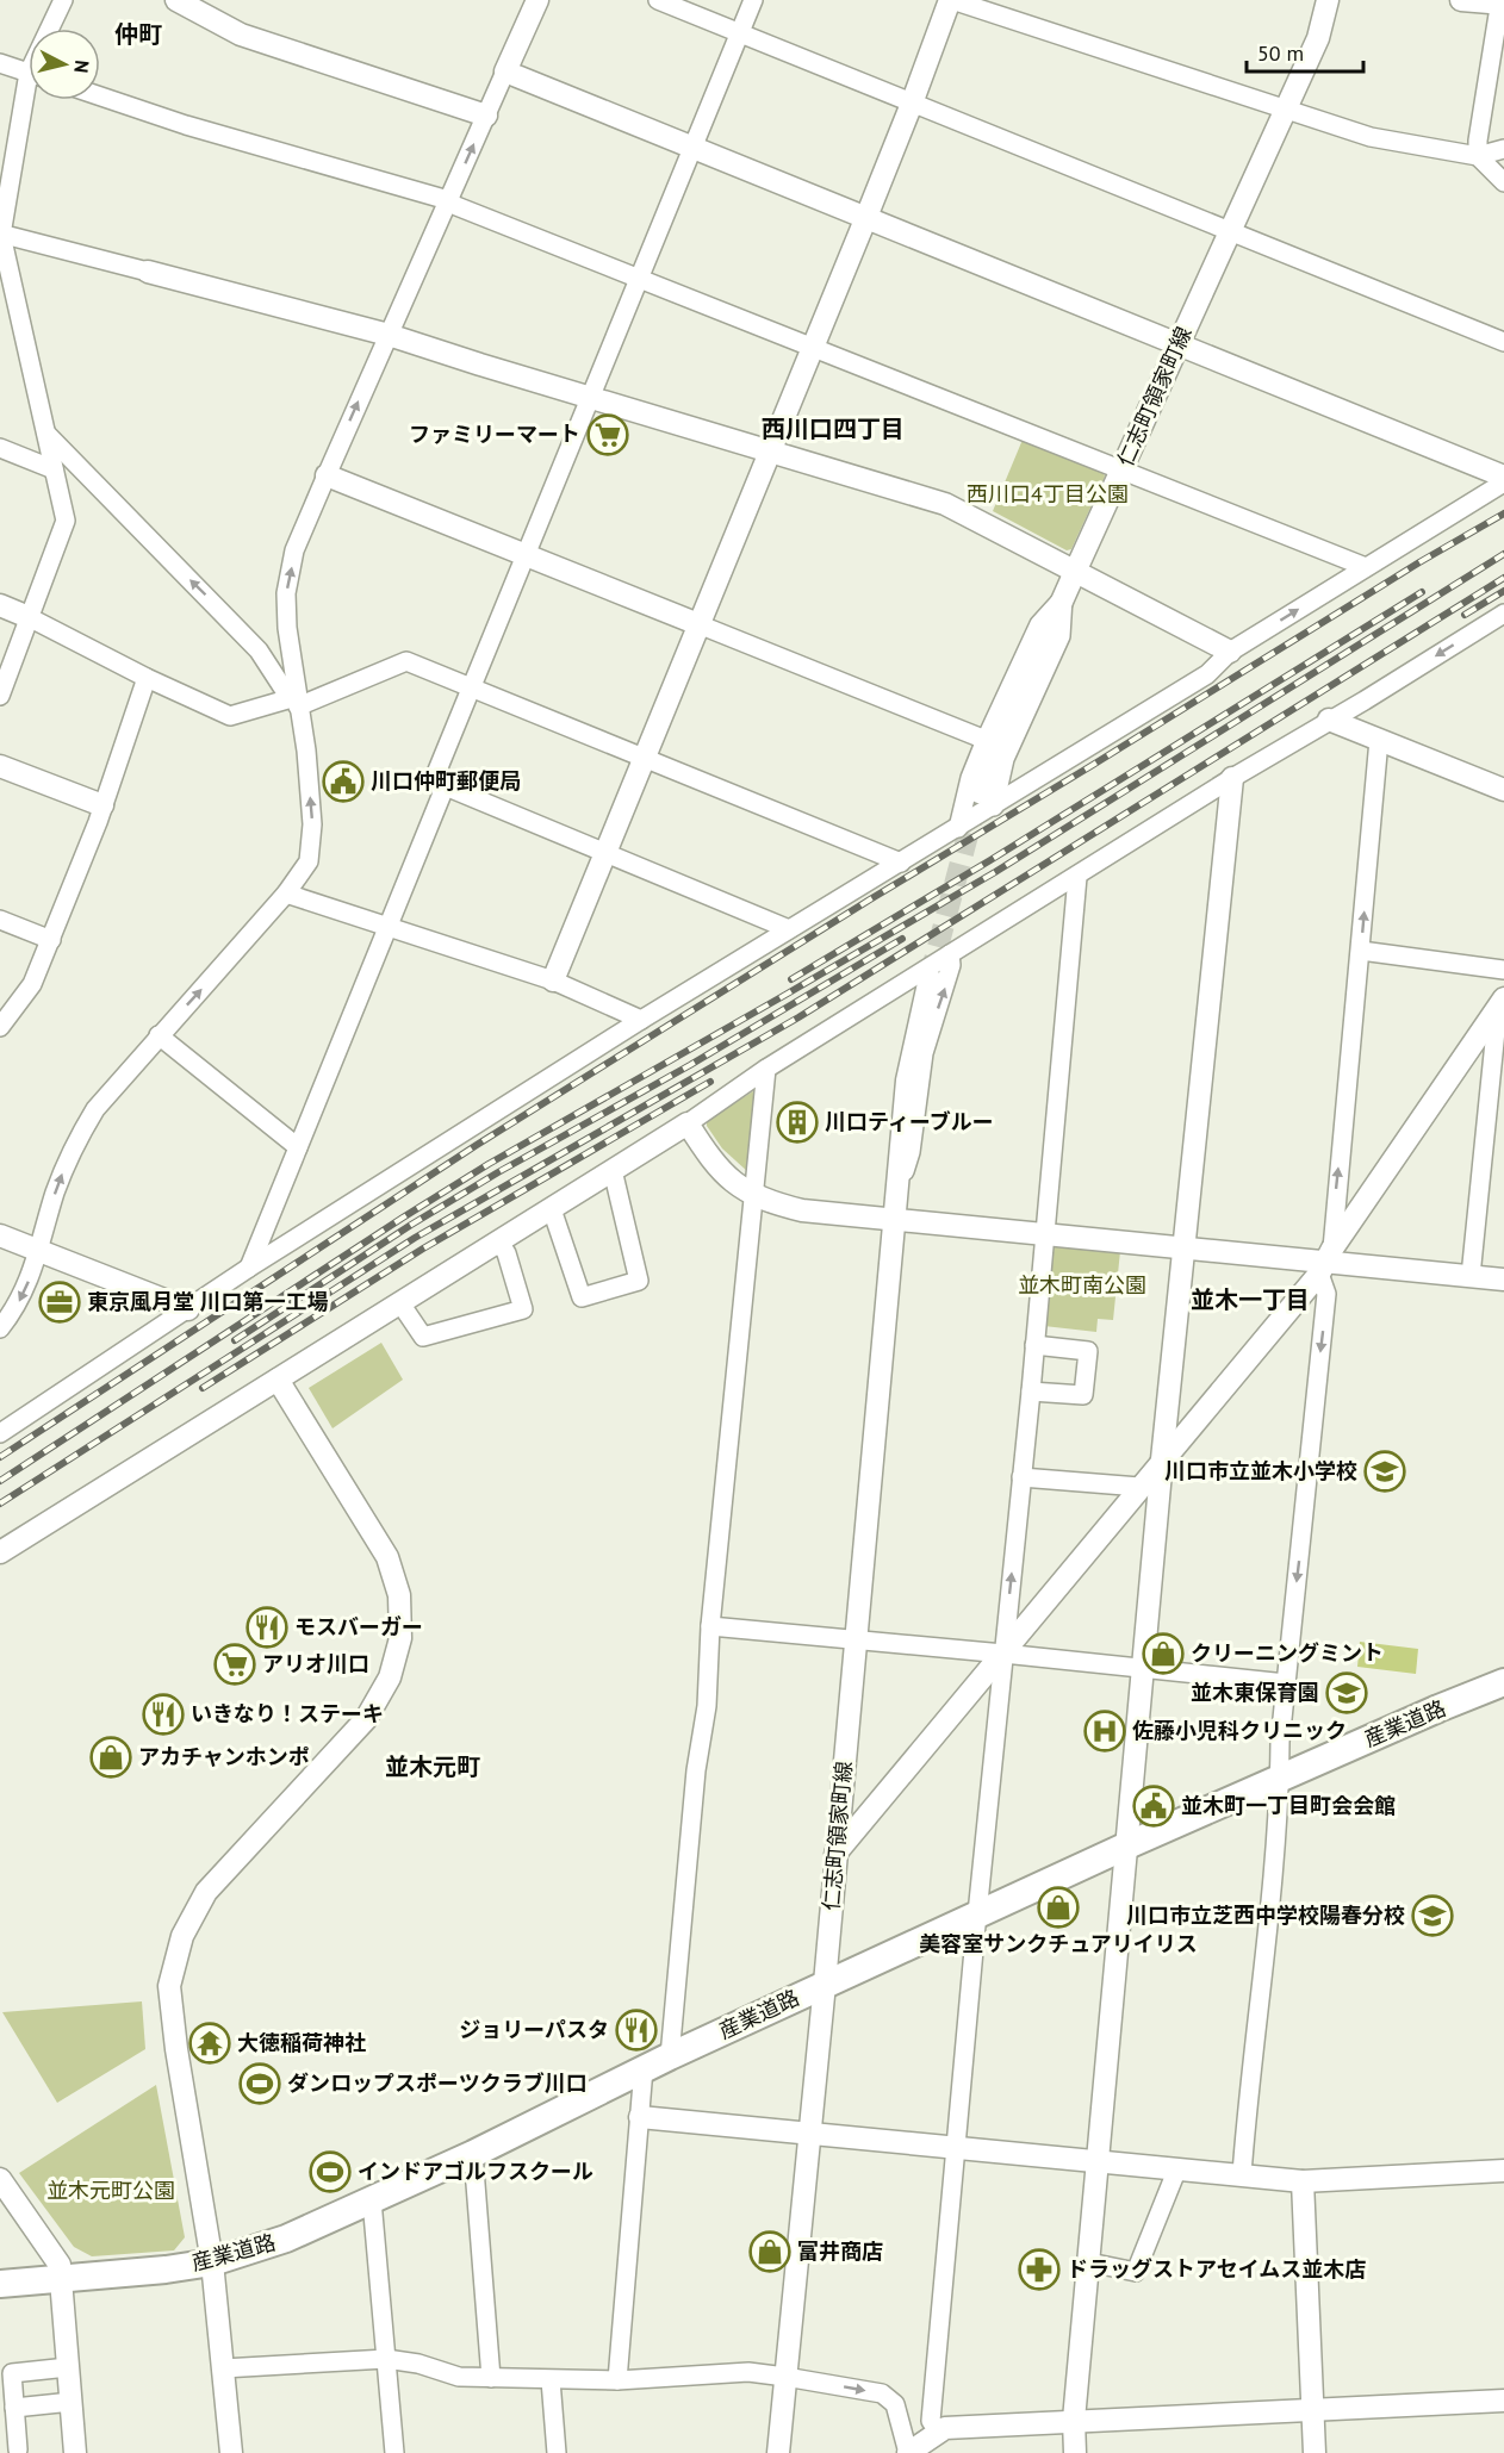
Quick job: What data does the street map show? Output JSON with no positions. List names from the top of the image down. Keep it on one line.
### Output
{"streets":{"main road":["産業道路"],"street":["仁志町領家町線"]},"crossings":[["仁志町領家町線","産業道路"]],"districts":["仲町","西川口四丁目","並木一丁目","並木元町"],"parks":["西川口4丁目公園","並木町南公園","並木元町公園"],"places":{"supermarket":["ファミリーマート","アリオ川口"],"public building":["川口仲町郵便局","並木町一丁目町会会館"],"building":["川口ティーブルー"],"office":["東京風月堂 川口第一工場"],"school or university":["川口市立並木小学校","並木東保育園","川口市立芝西中学校陽春分校"],"restaurant":["モスバーガー","いきなり！ステーキ","ジョリーパスタ"],"shop":["クリーニングミント","アカチャンホンポ","美容室サンクチュアリイリス","富井商店"],"hospital":["佐藤小児科クリニック"],"temple":["大徳稲荷神社"],"sports":["ダンロップスポーツクラブ川口","インドアゴルフスクール"],"pharmacy":["ドラッグストアセイムス並木店"]},"scale_bar":"50 m","north":"right"}
